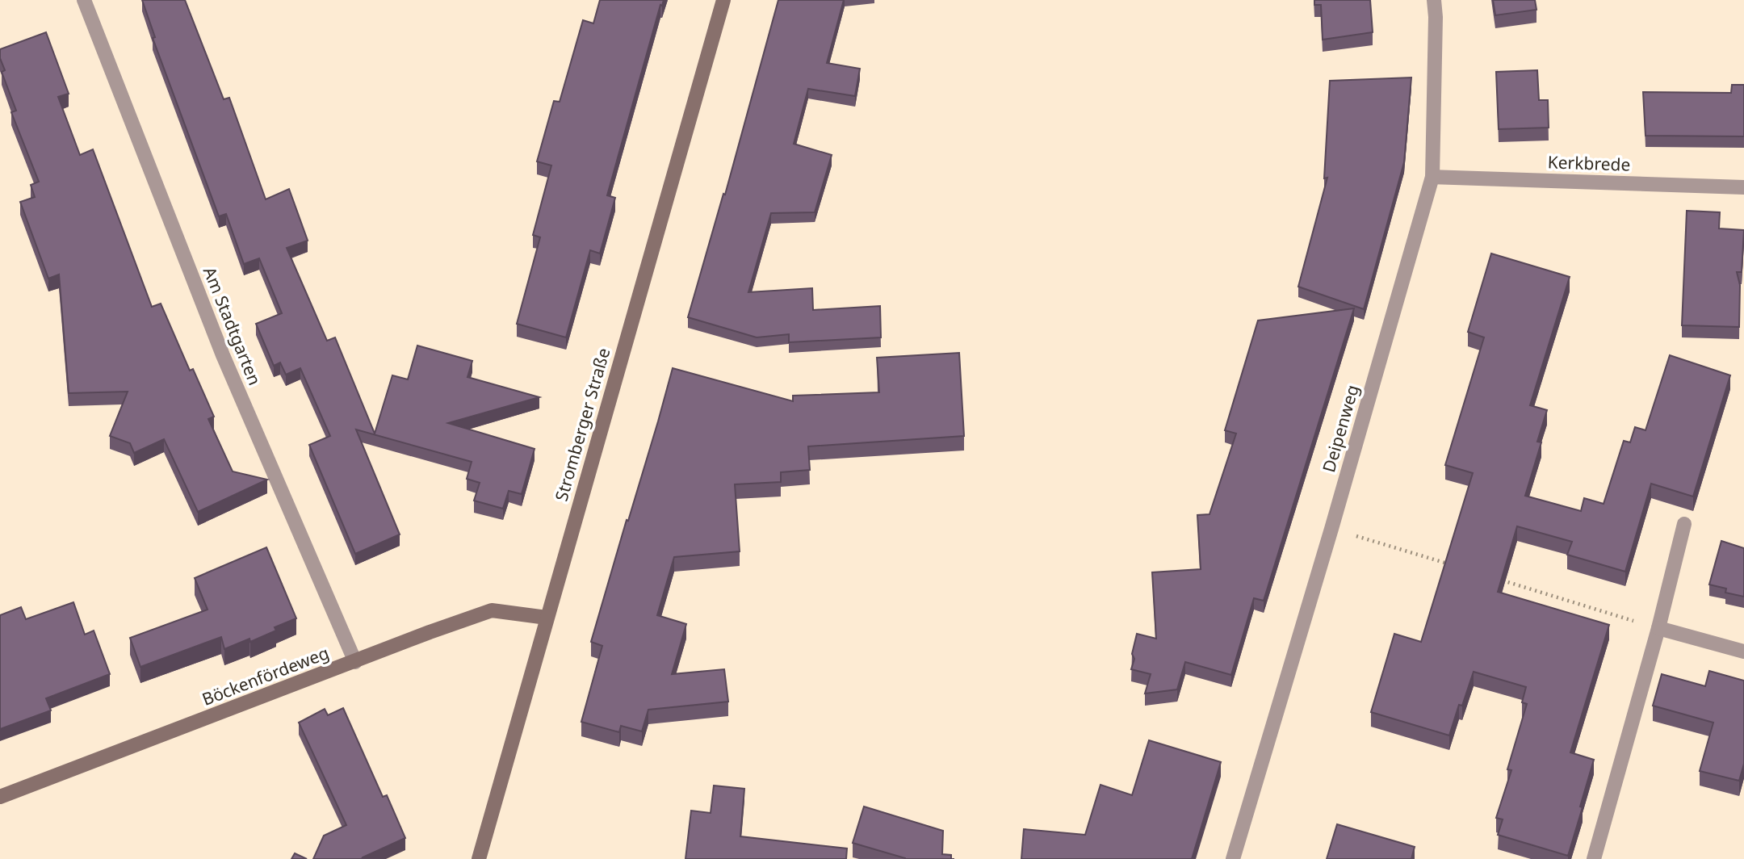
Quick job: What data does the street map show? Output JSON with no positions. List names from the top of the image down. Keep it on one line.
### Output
{"streets":{"main road":["Stromberger Straße","Böckenfördeweg"],"street":["Kerkbrede","Am Stadtgarten","Deipenweg"]},"crossings":[["Kerkbrede","Deipenweg"],["Am Stadtgarten","Böckenfördeweg"],["Stromberger Straße","Böckenfördeweg"]]}
